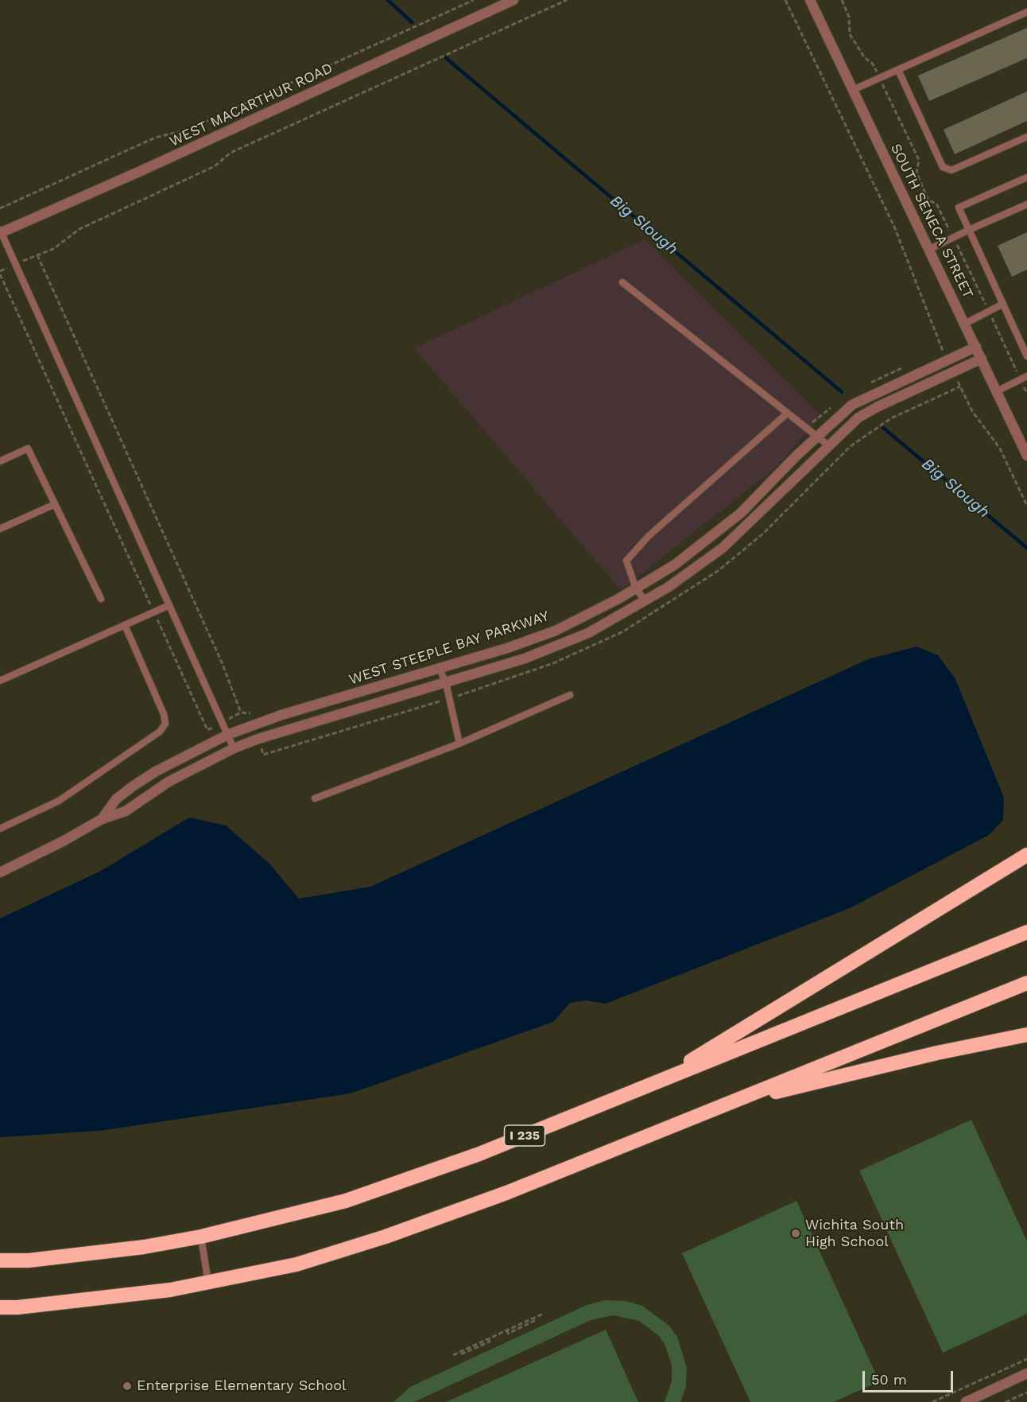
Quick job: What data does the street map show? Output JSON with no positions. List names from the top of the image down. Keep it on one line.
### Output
{"streets":{"highway":["I 235"],"street":["WEST MACARTHUR ROAD","SOUTH SENECA STREET","WEST STEEPLE BAY PARKWAY"]},"crossings":[["SOUTH SENECA STREET","WEST STEEPLE BAY PARKWAY"]],"water":["Big Slough"],"places":["Wichita South High School","Enterprise Elementary School"],"scale_bar":"50 m"}
